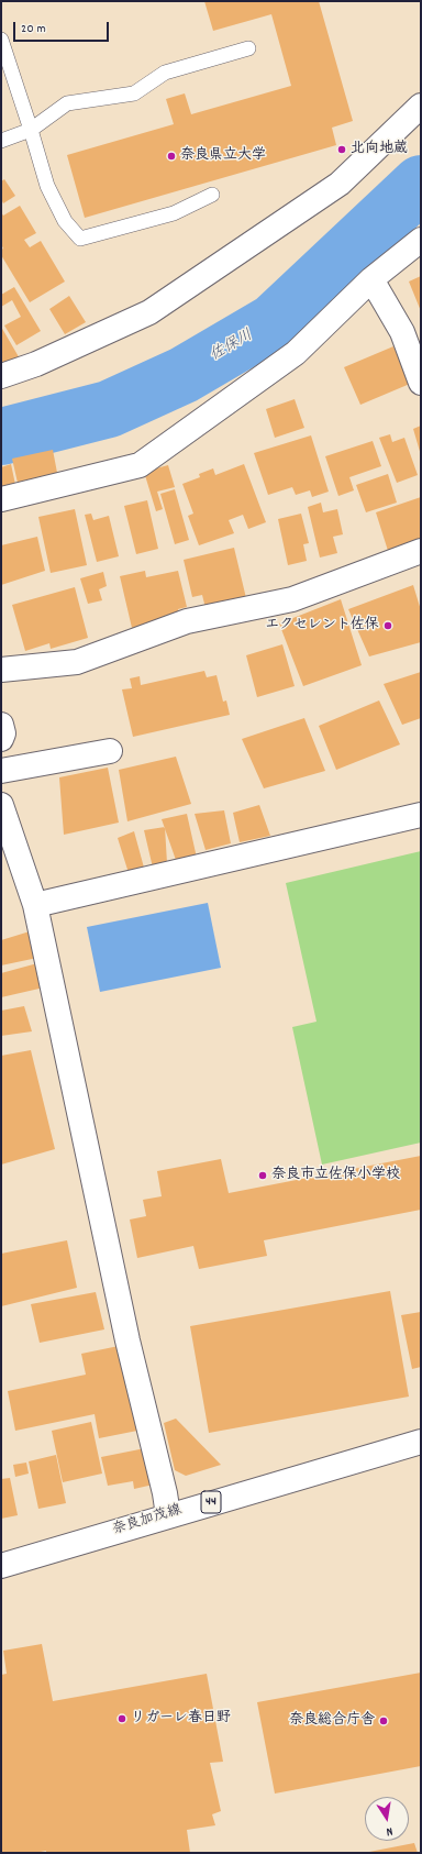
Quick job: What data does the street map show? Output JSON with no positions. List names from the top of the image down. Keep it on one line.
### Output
{"streets":{"street":["44","奈良加茂線"]},"water":["佐保川"],"places":["北向地蔵","奈良県立大学","エクセレント佐保","奈良市立佐保小学校","リガーレ春日野","奈良総合庁舎"],"scale_bar":"20 m","north":"bottom"}
